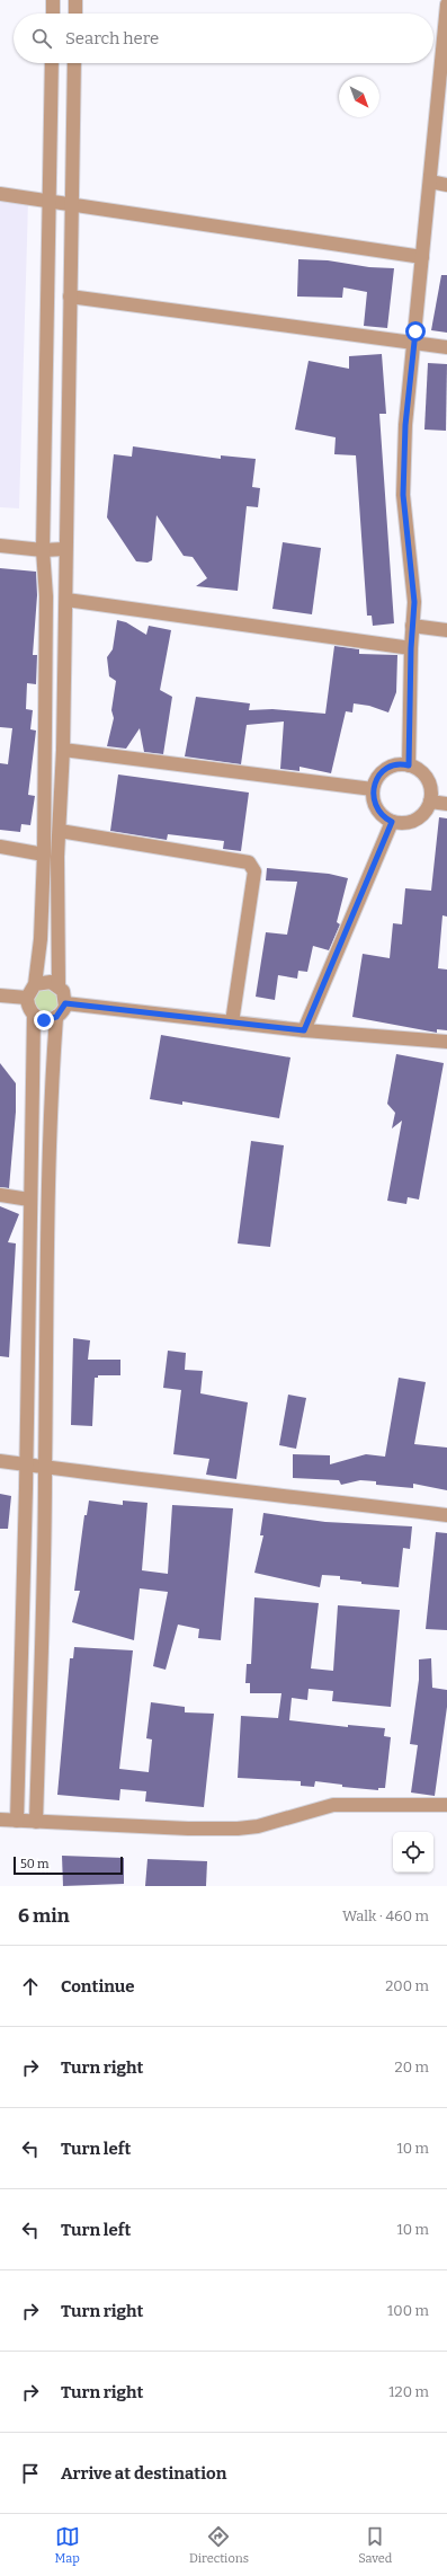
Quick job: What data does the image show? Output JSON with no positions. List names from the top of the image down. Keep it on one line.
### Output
{"scale_bar":"50 m","north":"bottom right","page":{"search":"Search here","scale":"50 m","heading":["6 min","Walk · 460 m"],"list":[["Continue","200 m"],["Turn right","20 m"],["Turn left","10 m"],["Turn left","10 m"],["Turn right","100 m"],["Turn right","120 m"],"Arrive at destination"],"nav":["Map","Directions","Saved"]}}
